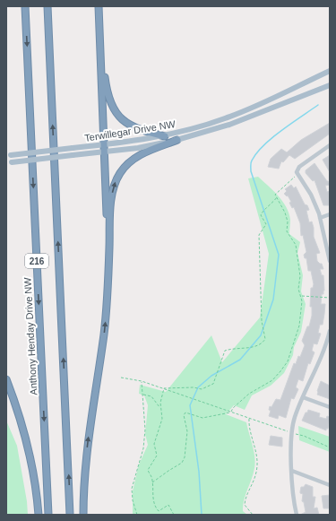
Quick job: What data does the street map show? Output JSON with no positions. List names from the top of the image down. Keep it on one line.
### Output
{"streets":{"highway":["216","Anthony Henday Drive NW"],"main road":["Terwillegar Drive NW"]}}
